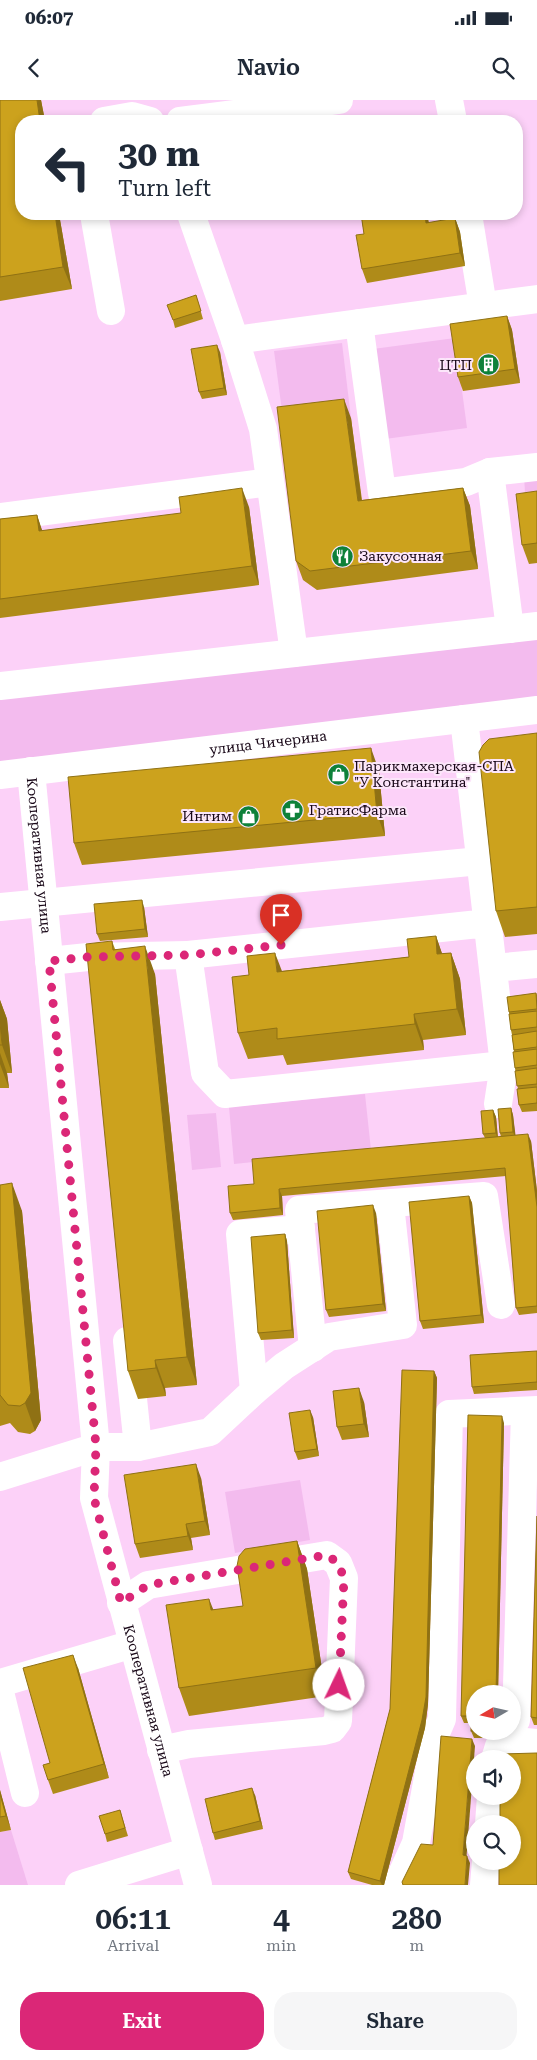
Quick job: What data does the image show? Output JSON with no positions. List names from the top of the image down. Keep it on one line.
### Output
{"streets":{"street":["улица Чичерина","Кооперативная улица"]},"crossings":[["улица Чичерина","Кооперативная улица"]],"places":{"building":["ЦТП"],"restaurant":["Закусочная"],"shop":["Парикмахерская-СПА \"У Константина\"","Интим"],"pharmacy":["ГратисФарма"]},"north":"left","page":{"status":"06:07","header":"Navio","turn":["30 m","Turn left"],"eta":["06:11","Arrival","4","min","280","m"],"buttons":["Exit","Share"]}}
